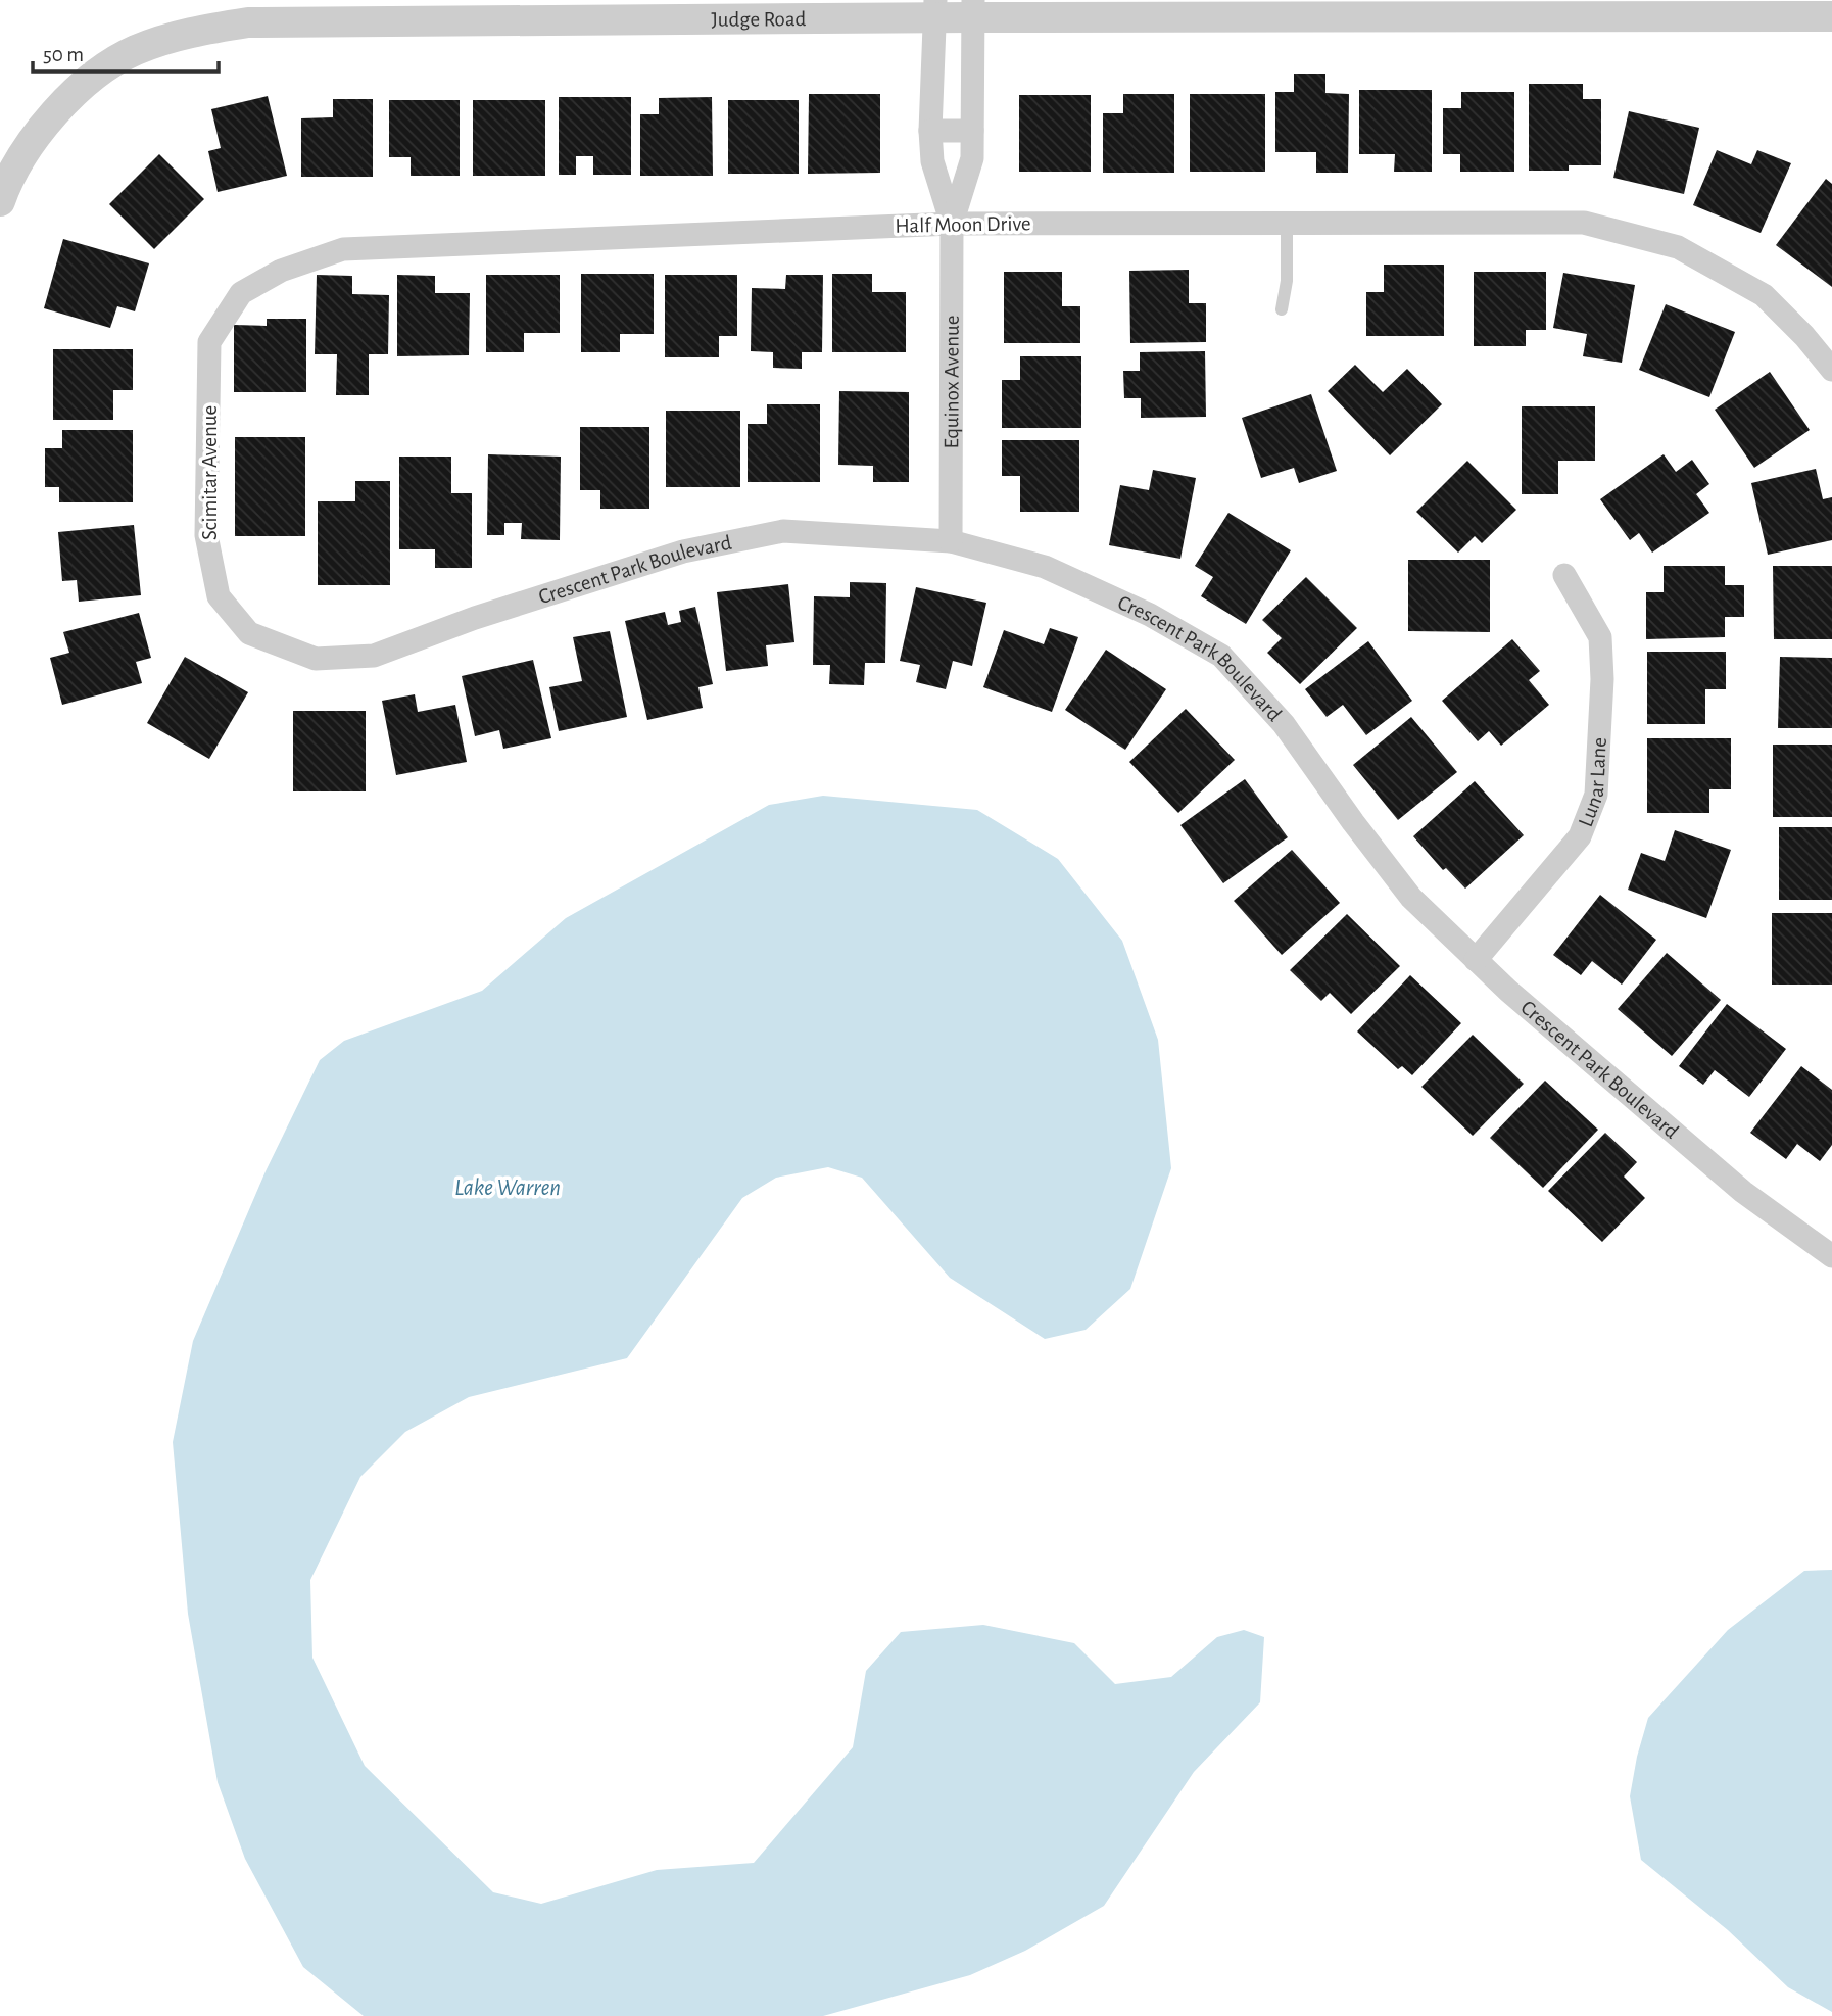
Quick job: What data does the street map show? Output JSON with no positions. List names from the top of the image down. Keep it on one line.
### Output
{"streets":{"street":["Judge Road","Half Moon Drive","Equinox Avenue","Scimitar Avenue","Crescent Park Boulevard","Lunar Lane"]},"crossings":[["Judge Road","Equinox Avenue"],["Half Moon Drive","Equinox Avenue"],["Half Moon Drive","Scimitar Avenue"],["Equinox Avenue","Crescent Park Boulevard"],["Scimitar Avenue","Crescent Park Boulevard"],["Crescent Park Boulevard","Lunar Lane"]],"water":["Lake Warren"],"scale_bar":"50 m"}
